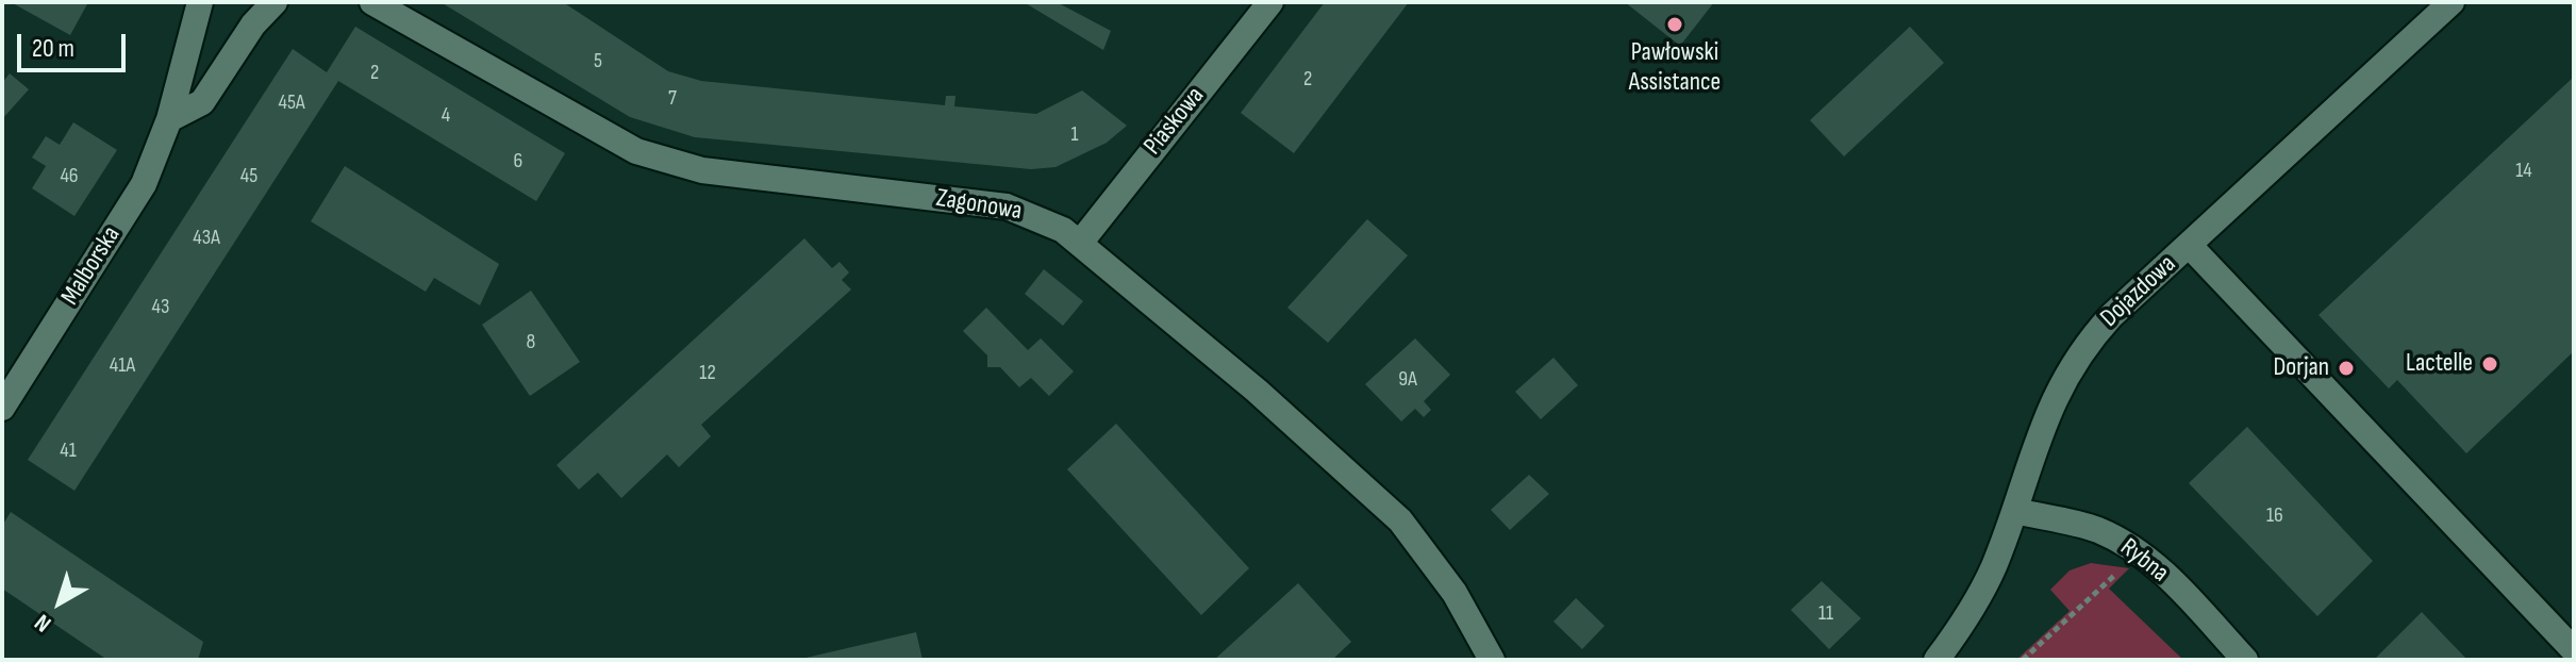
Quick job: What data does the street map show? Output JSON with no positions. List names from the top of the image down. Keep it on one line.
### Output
{"streets":{"street":["Piaskowa","Zagonowa","Malborska","Dojazdowa","Rybna"]},"crossings":[["Piaskowa","Zagonowa"],["Dojazdowa","Rybna"]],"places":["Pawłowski Assistance","Lactelle","Dorjan"],"house_numbers":["5","2","2","7","45A","4","1","6","14","46","45","43A","43","8","41A","12","9A","41","16","11"],"scale_bar":"20 m","north":"bottom left"}
